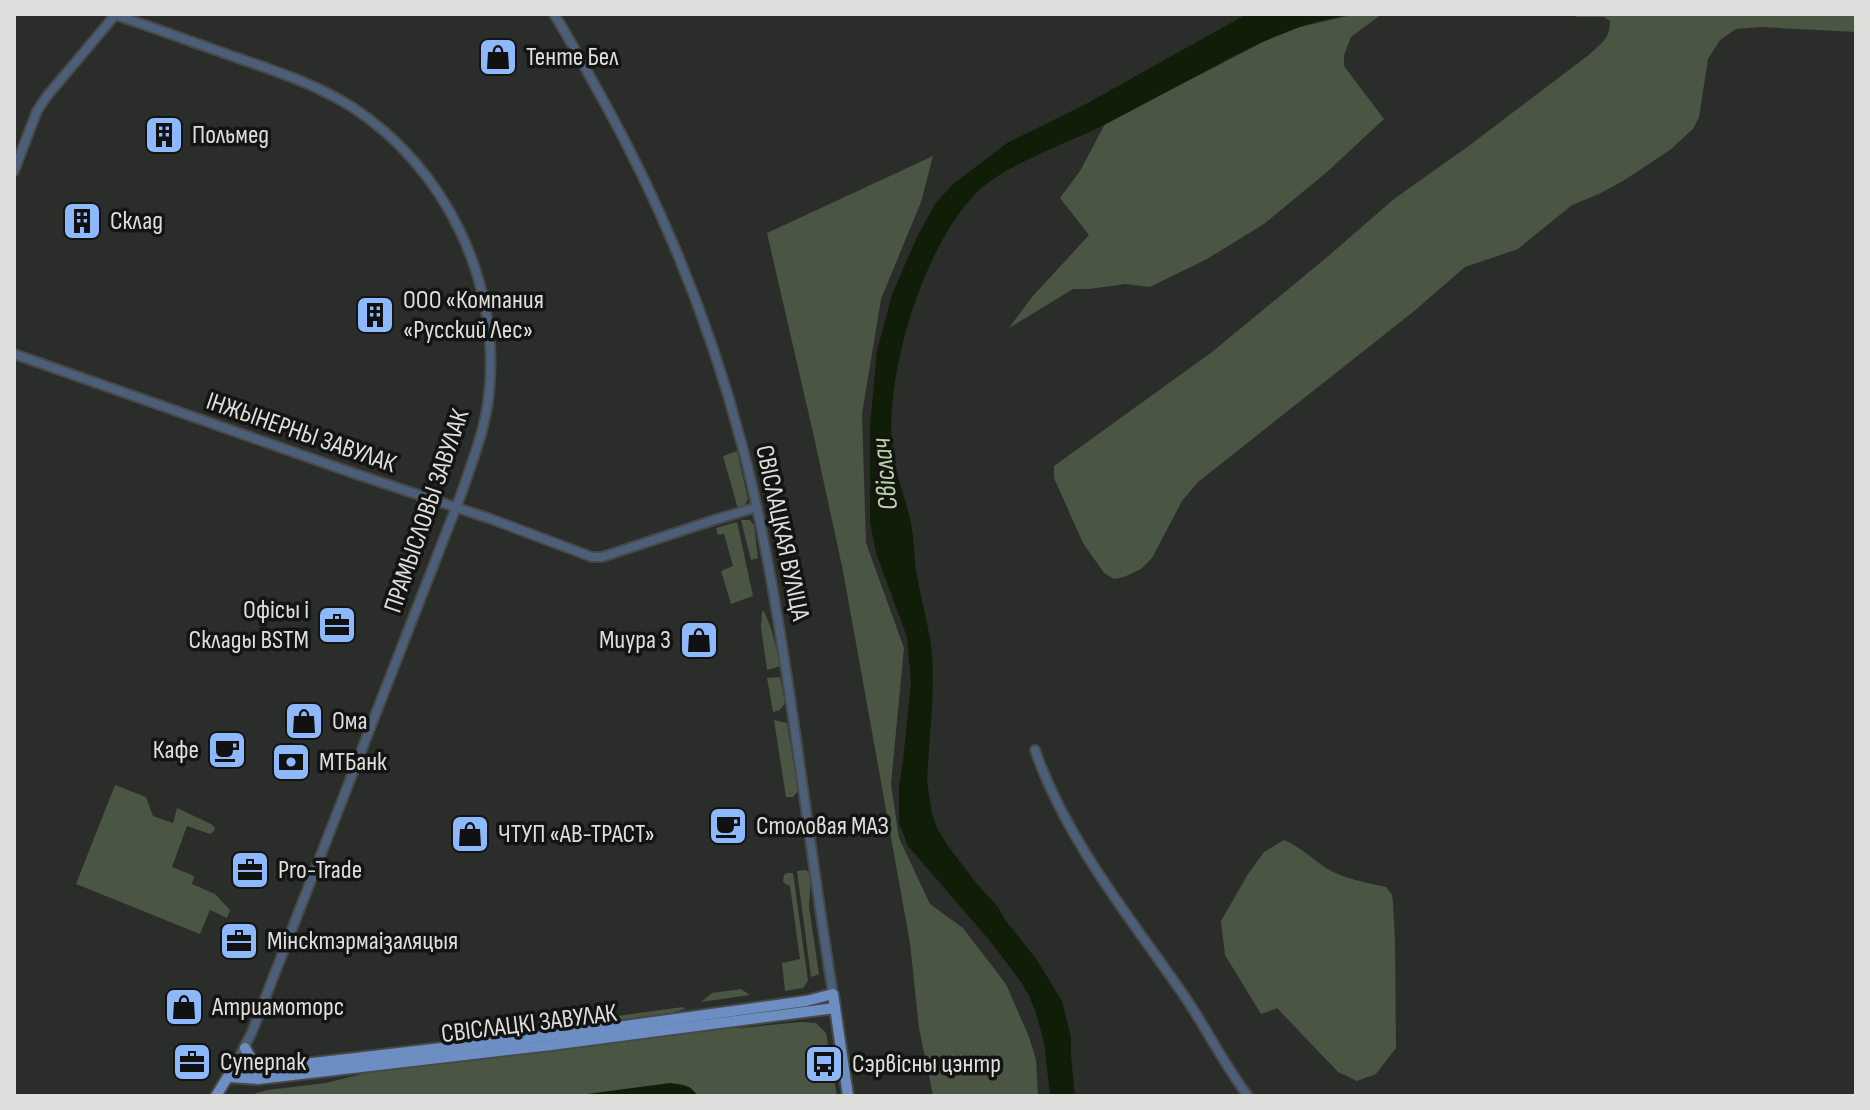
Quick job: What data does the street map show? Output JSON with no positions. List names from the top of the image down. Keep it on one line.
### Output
{"streets":{"main road":["ПРАМЫСЛОВЫ ЗАВУЛАК","СВІСЛАЦКАЯ ВУЛІЦА","СВІСЛАЦКІ ЗАВУЛАК"],"street":["ІНЖЫНЕРНЫ ЗАВУЛАК"]},"crossings":[["ІНЖЫНЕРНЫ ЗАВУЛАК","ПРАМЫСЛОВЫ ЗАВУЛАК"],["ІНЖЫНЕРНЫ ЗАВУЛАК","СВІСЛАЦКАЯ ВУЛІЦА"],["ПРАМЫСЛОВЫ ЗАВУЛАК","СВІСЛАЦКІ ЗАВУЛАК"],["СВІСЛАЦКАЯ ВУЛІЦА","СВІСЛАЦКІ ЗАВУЛАК"]],"water":["Свіслач"],"places":{"shop":["Тенте Бел","Миура 3","Ома","ЧТУП «АВ-ТРАСТ»","Атриамоторс"],"building":["Польмед","Склад","ООО «Компания «Русский Лес»"],"office":["Офісы і Склады BSTM","Pro-Trade","Мінсктэрмаізаляцыя","Суперпак"],"cafe":["Кафе","Столовая МАЗ"],"bank":["МТБанк"],"bus stop":["Сэрвісны цэнтр"]}}
